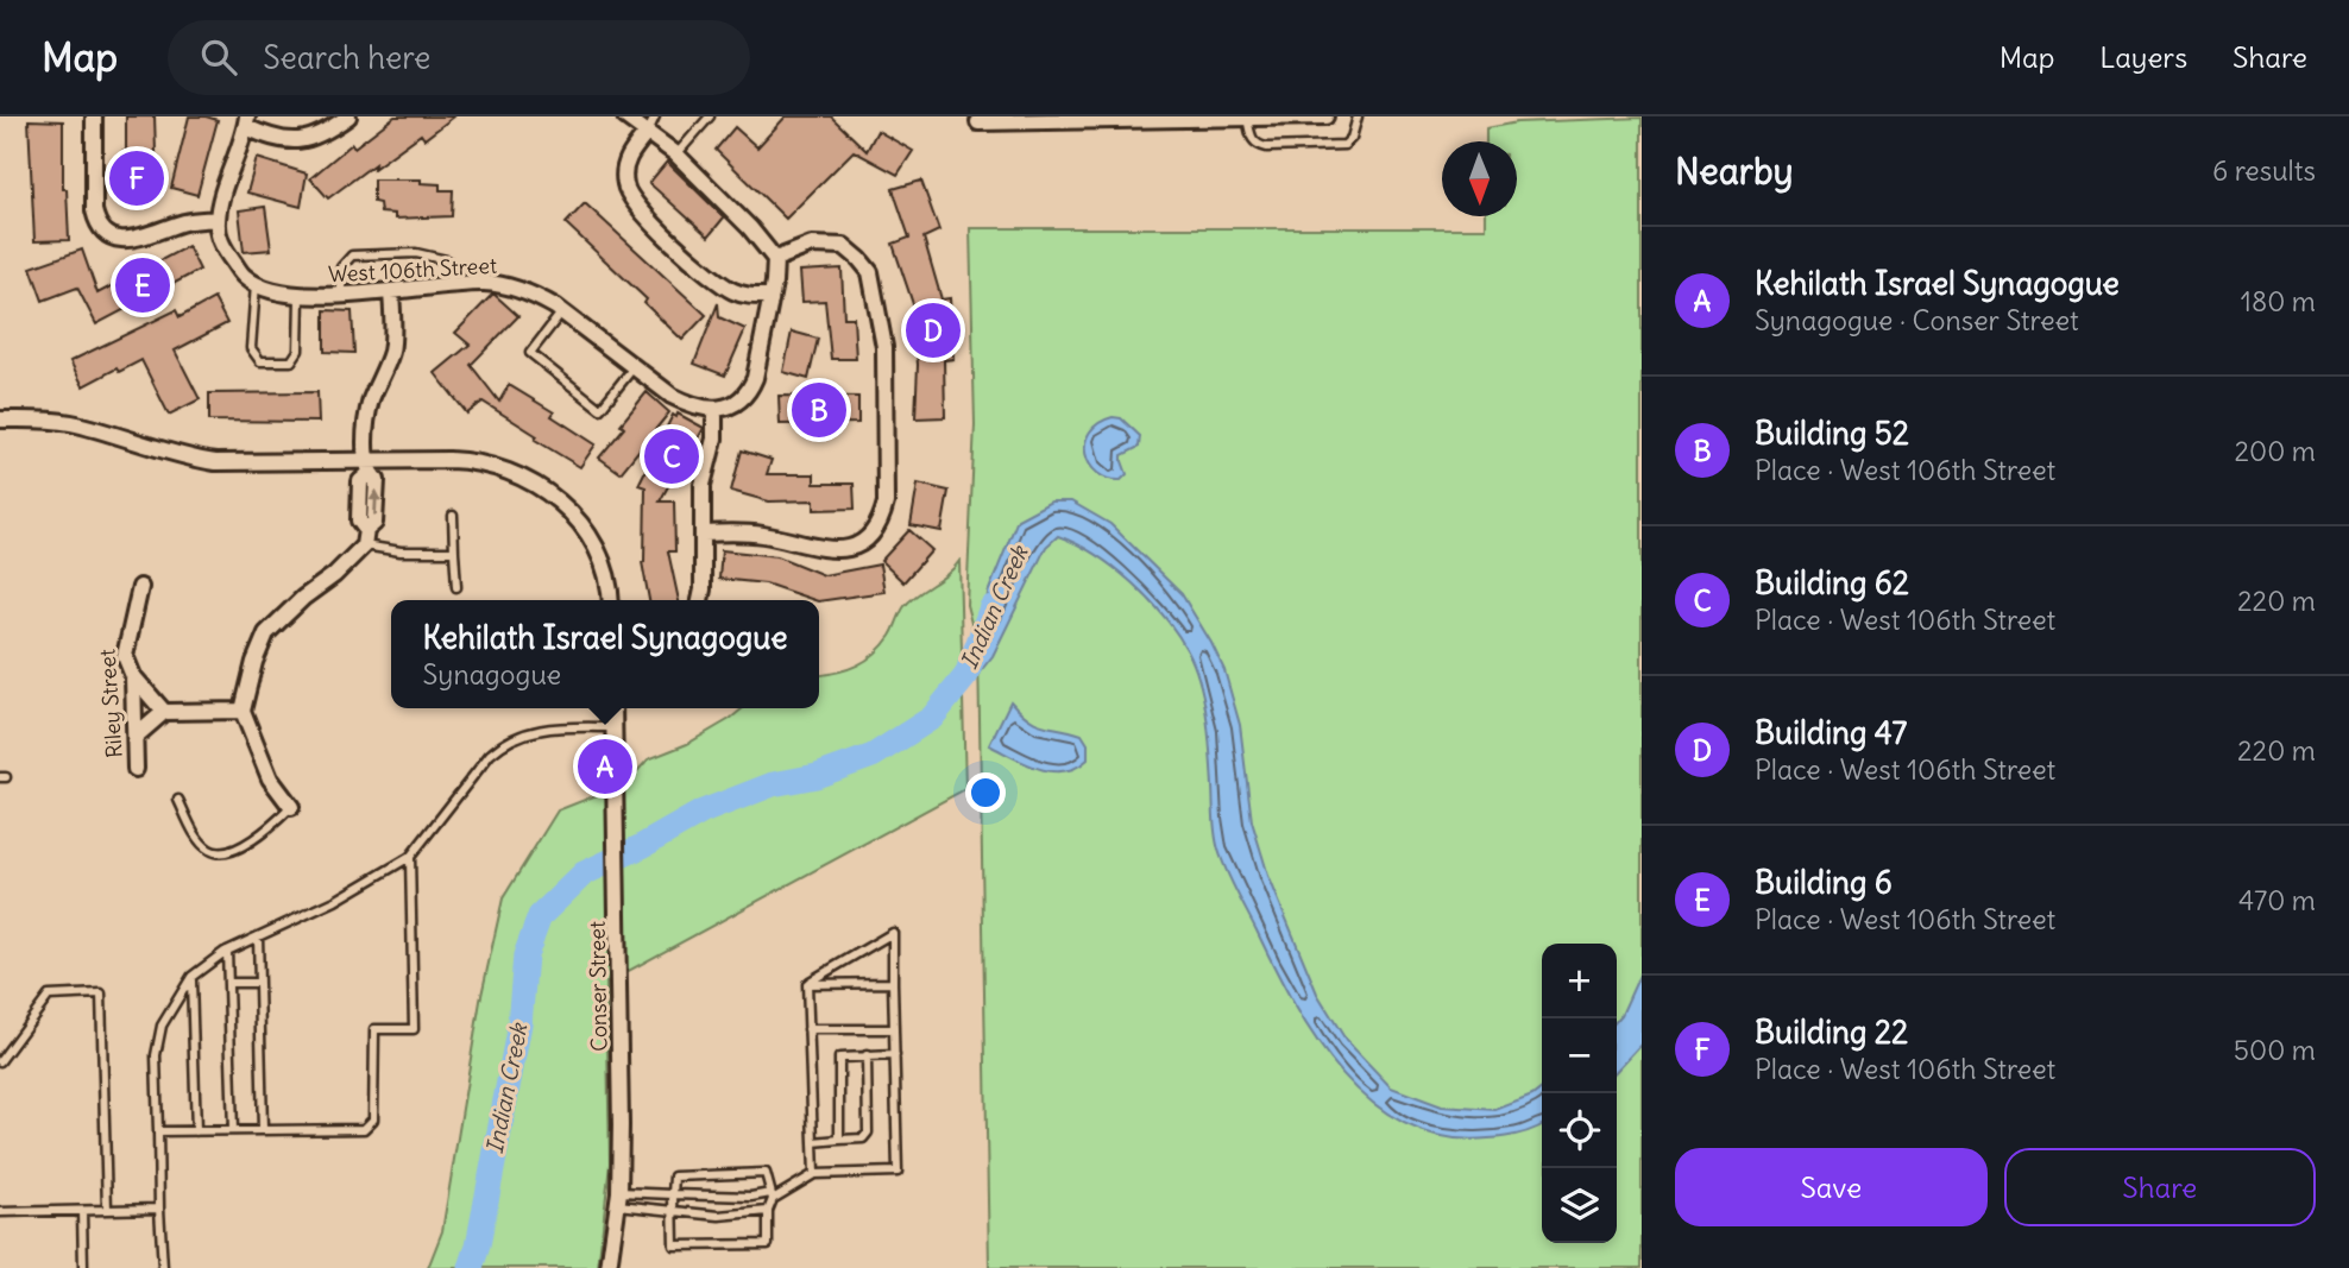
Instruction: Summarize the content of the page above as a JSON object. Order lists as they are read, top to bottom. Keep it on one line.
{"streets":{"street":["West 106th Street","Riley Street","Conser Street"]},"water":["Indian Creek"],"north":"bottom","page":{"header":"Map","search":"Search here","nav":["Map","Layers","Share"],"heading":["Nearby","6 results"],"pins":["F","E","D","B","C","A"],"list":[{"mark":"A","name":"Kehilath Israel Synagogue","note":"Synagogue · Conser Street","value":"180 m"},{"mark":"B","name":"Building 52","note":"Place · West 106th Street","value":"200 m"},{"mark":"C","name":"Building 62","note":"Place · West 106th Street","value":"220 m"},{"mark":"D","name":"Building 47","note":"Place · West 106th Street","value":"220 m"},{"mark":"E","name":"Building 6","note":"Place · West 106th Street","value":"470 m"},{"mark":"F","name":"Building 22","note":"Place · West 106th Street","value":"500 m"}],"popup":["Kehilath Israel Synagogue","Synagogue"],"map_buttons":["+","−"],"buttons":["Save","Share"]}}
